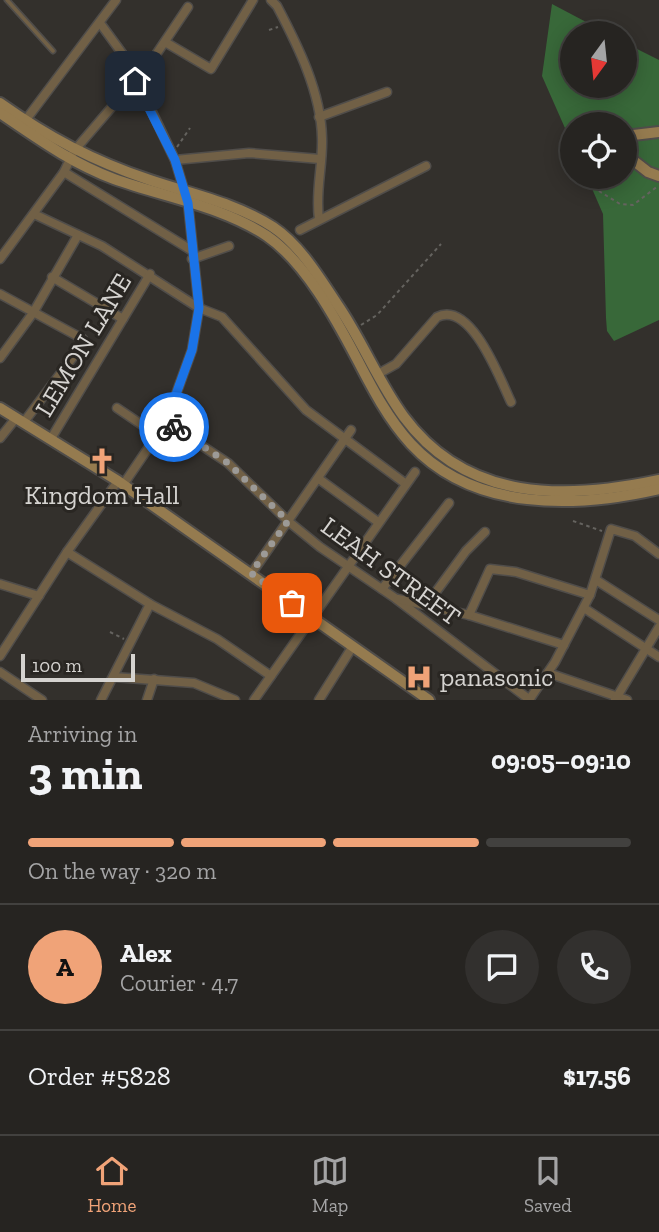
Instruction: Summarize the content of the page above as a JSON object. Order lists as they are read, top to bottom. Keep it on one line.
{"streets":{"street":["LEMON LANE","LEAH STREET"]},"places":{"church":["Kingdom Hall"],"hospital":["panasonic"]},"scale_bar":"100 m","north":"bottom","page":{"scale":"100 m","heading":["3 min","Arriving in","09:05–09:10"],"panel":["Alex","Courier · 4.7","Order #5828","$17.56"],"bar":"On the way · 320 m","round":"A","tabs":["Home","Map","Saved"]}}
